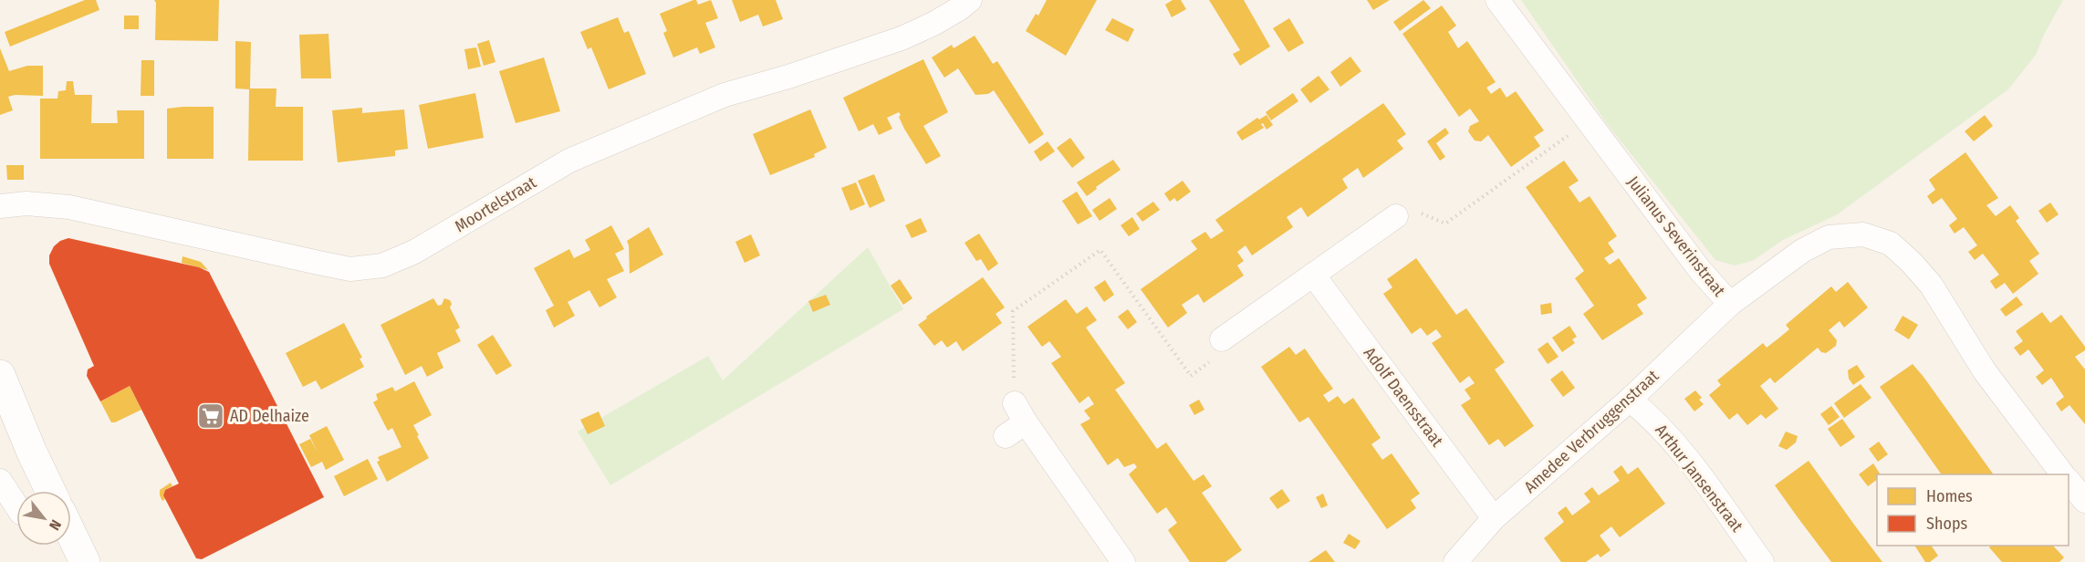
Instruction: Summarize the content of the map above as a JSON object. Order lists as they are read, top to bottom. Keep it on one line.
{"streets":{"street":["Moortelstraat","Julianus Severinstraat","Adolf Daensstraat","Amedee Verbruggenstraat","Arthur Jansenstraat"]},"crossings":[["Julianus Severinstraat","Amedee Verbruggenstraat"],["Adolf Daensstraat","Amedee Verbruggenstraat"],["Amedee Verbruggenstraat","Arthur Jansenstraat"]],"places":{"supermarket":["AD Delhaize"]},"legend":["Homes","Shops"],"north":"bottom right"}
